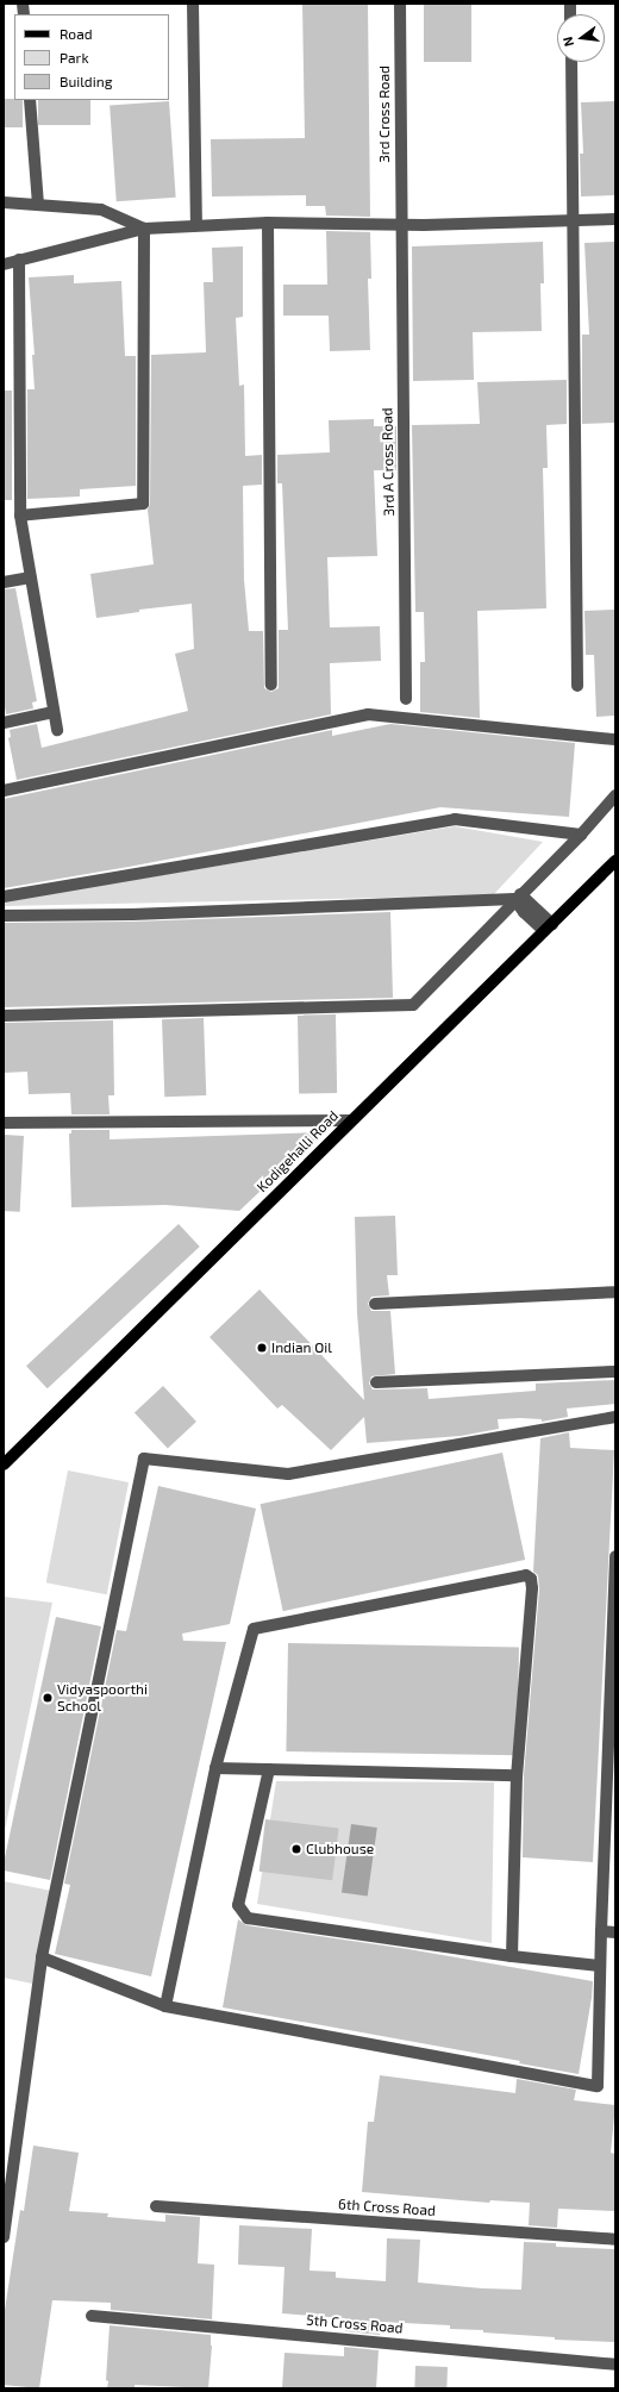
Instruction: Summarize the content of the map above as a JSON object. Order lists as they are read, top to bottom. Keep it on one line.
{"streets":{"main road":["Kodigehalli Road"],"street":["3rd Cross Road","3rd A Cross Road","6th Cross Road","5th Cross Road"]},"crossings":[["3rd Cross Road","3rd A Cross Road"]],"places":["Indian Oil","Vidyaspoorthi School","Clubhouse"],"legend":["Road","Park","Building"],"north":"left"}
